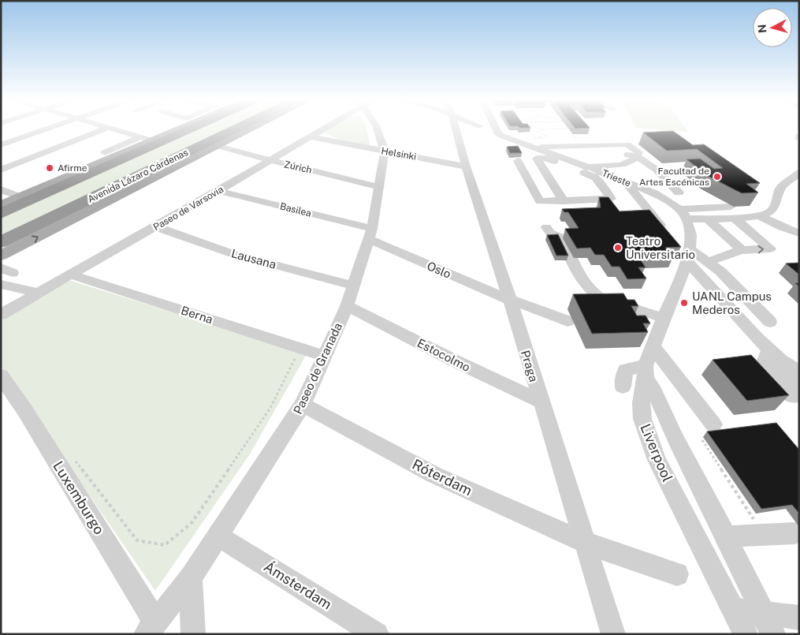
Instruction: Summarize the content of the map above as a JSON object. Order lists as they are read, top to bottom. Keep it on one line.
{"streets":{"highway":["Avenida Lázaro Cárdenas"],"street":["Helsinki","Zúrich","Trieste","Paseo de Varsovia","Basilea","Lausana","Oslo","Berna","Estocolmo","Praga","Paseo de Granada","Liverpool","Róterdam","Luxemburgo","Ámsterdam"]},"crossings":[["Helsinki","Paseo de Varsovia"],["Helsinki","Praga"],["Helsinki","Paseo de Granada"],["Zúrich","Paseo de Varsovia"],["Zúrich","Paseo de Granada"],["Trieste","Liverpool"],["Paseo de Varsovia","Basilea"],["Paseo de Varsovia","Lausana"],["Paseo de Varsovia","Berna"],["Basilea","Oslo"],["Basilea","Paseo de Granada"],["Lausana","Paseo de Granada"],["Oslo","Praga"],["Oslo","Paseo de Granada"],["Berna","Paseo de Granada"],["Estocolmo","Praga"],["Estocolmo","Paseo de Granada"],["Praga","Róterdam"],["Paseo de Granada","Róterdam"],["Paseo de Granada","Luxemburgo"],["Paseo de Granada","Ámsterdam"]],"places":["Afirme","Facultad de Artes Escénicas","Teatro Universitario","UANL Campus Mederos"],"north":"left"}
